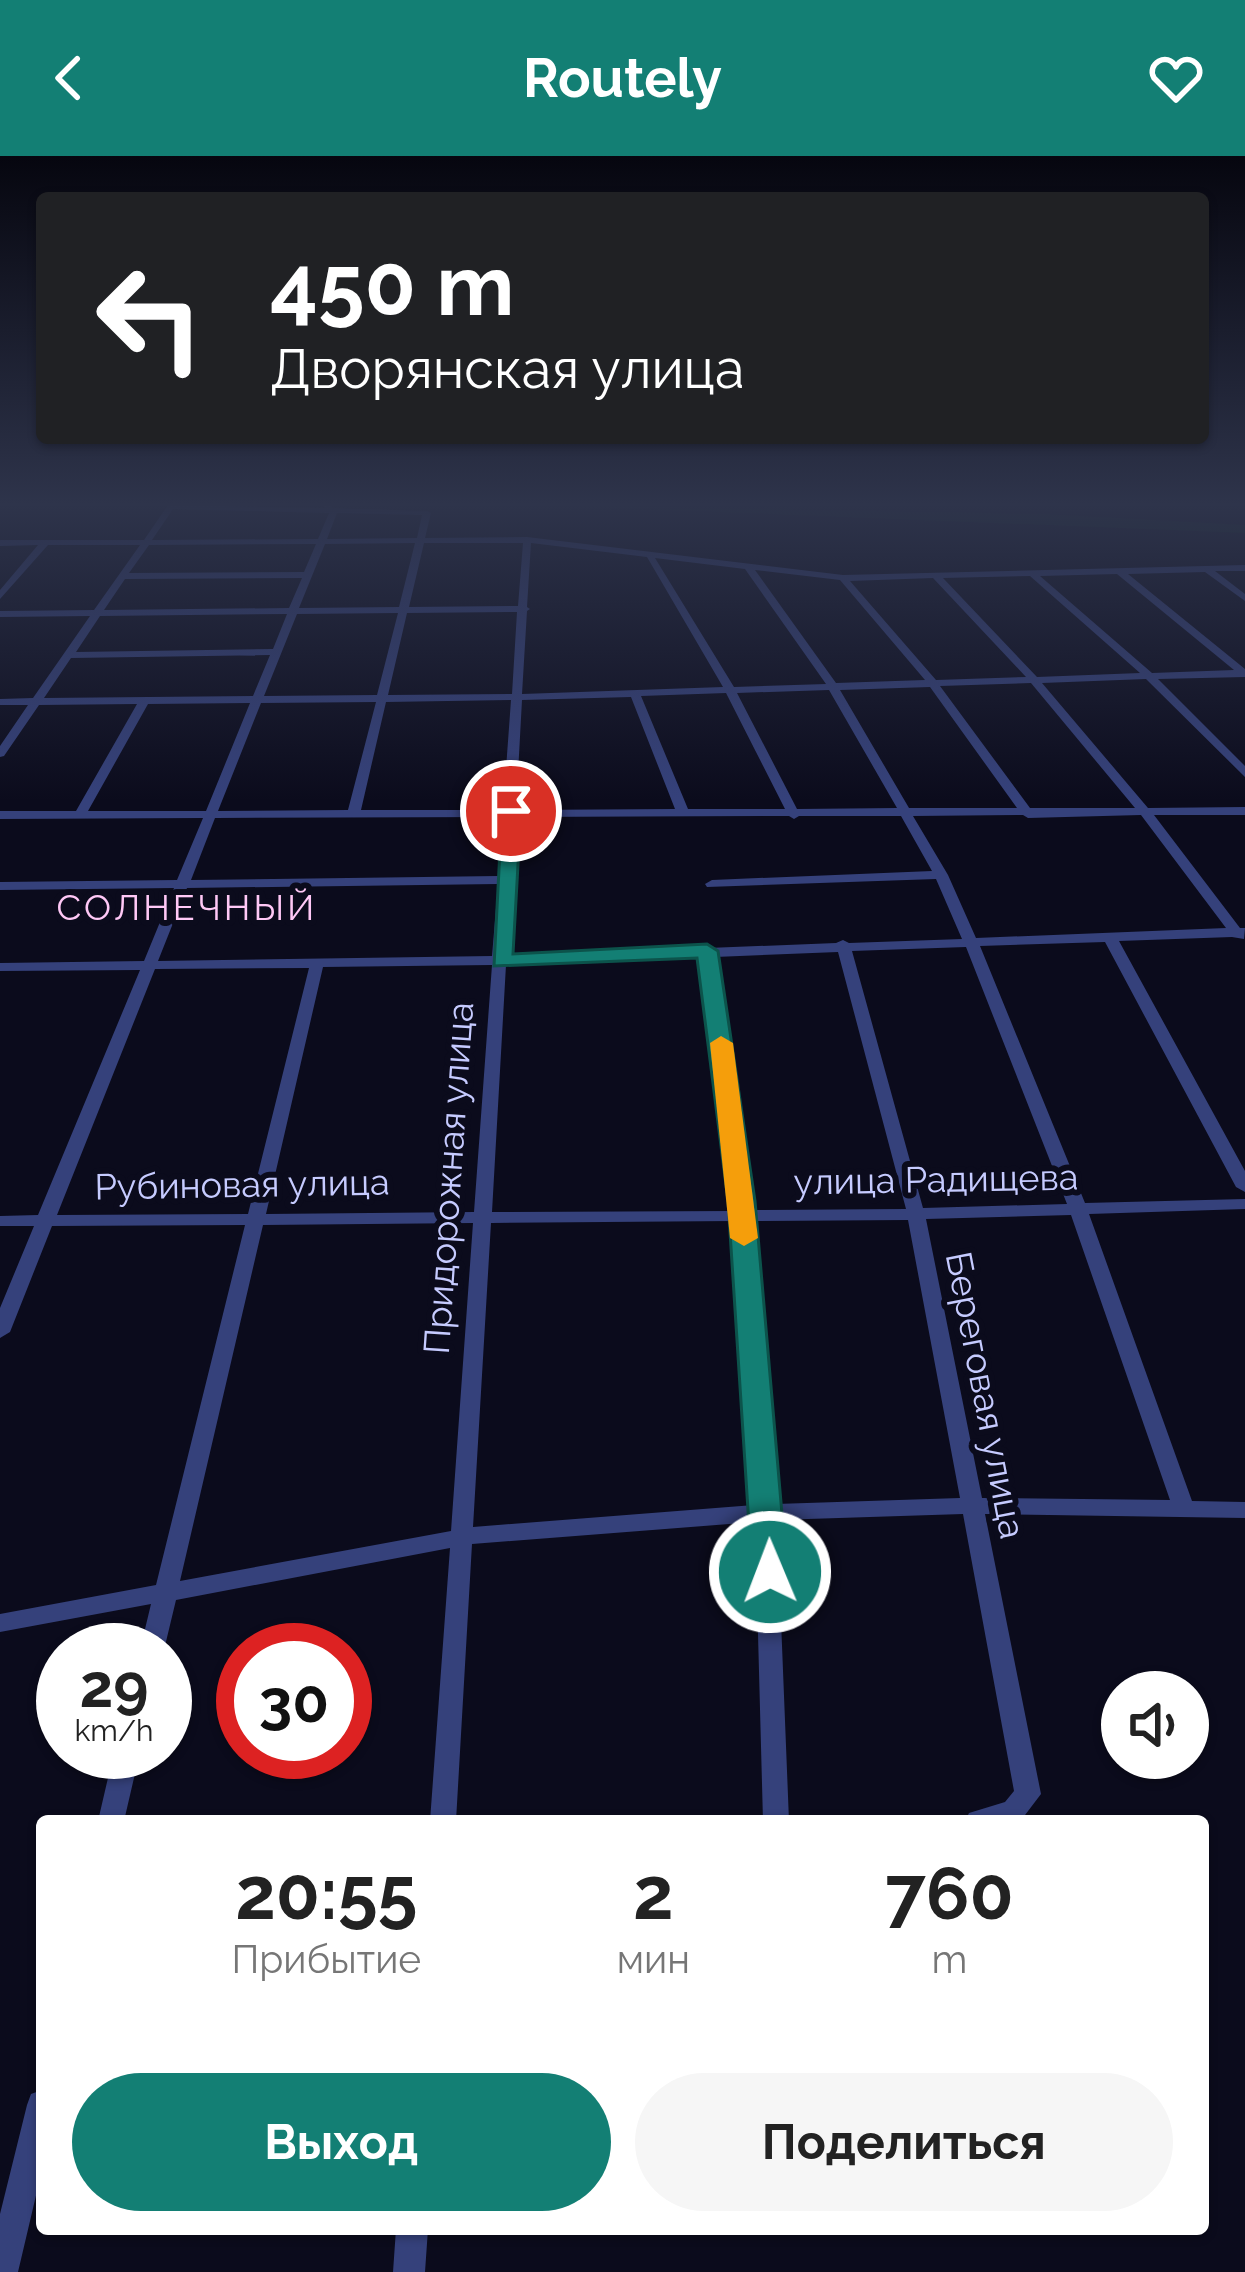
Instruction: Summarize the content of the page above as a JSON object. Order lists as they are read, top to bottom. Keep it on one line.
{"streets":{"street":["Придорожная улица","улица Радищева","Рубиновая улица","Береговая улица"]},"crossings":[["Придорожная улица","улица Радищева"],["Придорожная улица","Рубиновая улица"],["улица Радищева","Рубиновая улица"],["улица Радищева","Береговая улица"]],"districts":["СОЛНЕЧНЫЙ"],"page":{"header":"Routely","turn":["450 m","Дворянская улица"],"speed":"29 km/h","limit":"30","eta":["20:55","Прибытие","2","мин","760","m"],"buttons":["Выход","Поделиться"]}}
